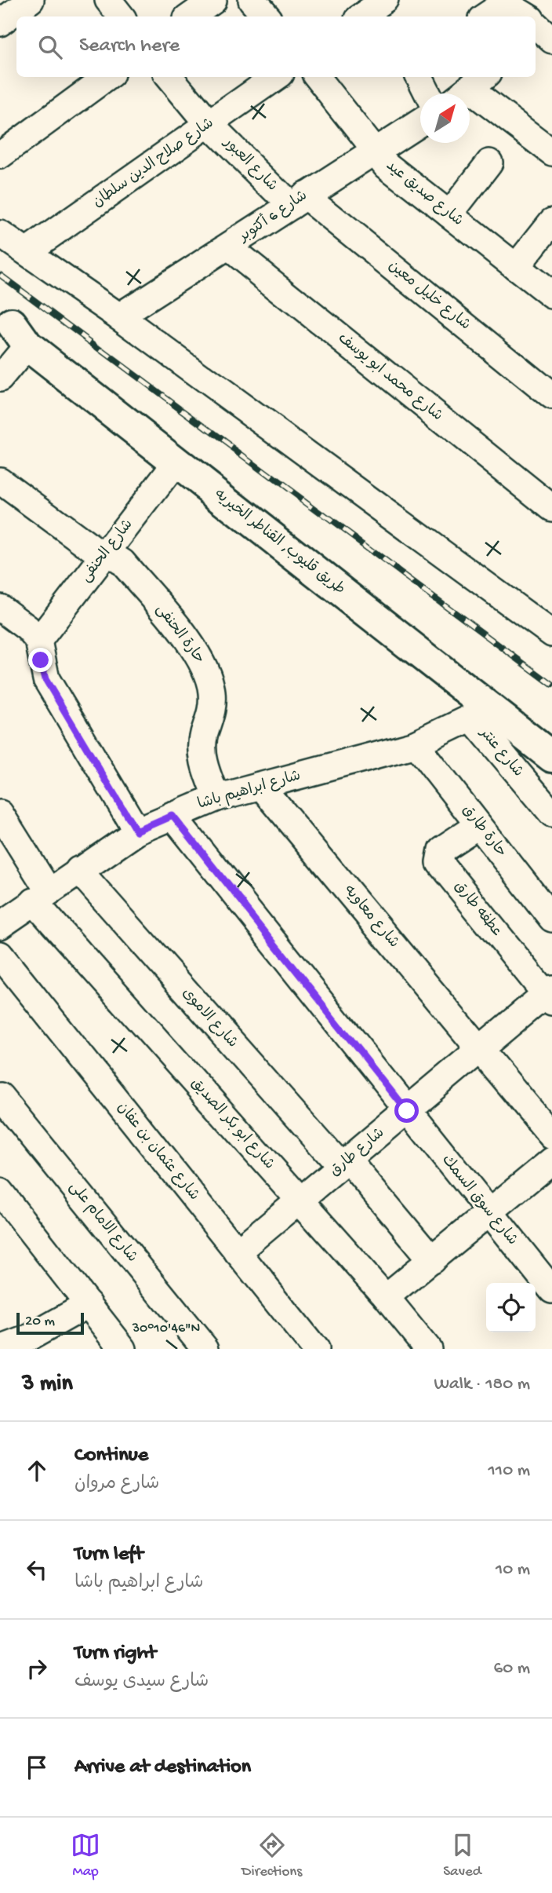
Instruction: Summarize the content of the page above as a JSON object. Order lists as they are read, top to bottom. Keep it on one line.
{"streets":{"main road":["طريق قليوب, القناطر الخيريه"],"street":["شارع صلاح الدين سلطان","شارع العبور","شارع صديق عيد","شارع 6 أكتوبر","شارع خليل معين","شارع محمد ابو يوسف","شارع الحنفى","حارة الحنفى","شارع عنتر","شارع ابراهيم باشا","حارة طارق","عطفه طارق","شارع معاويه","شارع الاموى","شارع ابو بكر الصديق","شارع عثمان بن عفان","شارع طارق","شارع سوق السمك","شارع الامام على"]},"crossings":[["شارع صلاح الدين سلطان","شارع العبور"],["شارع العبور","شارع 6 أكتوبر"],["شارع العبور","شارع خليل معين"],["شارع صديق عيد","شارع 6 أكتوبر"],["شارع 6 أكتوبر","شارع خليل معين"],["شارع 6 أكتوبر","شارع محمد ابو يوسف"],["طريق قليوب, القناطر الخيريه","شارع الحنفى"],["طريق قليوب, القناطر الخيريه","شارع عنتر"],["طريق قليوب, القناطر الخيريه","شارع ابراهيم باشا"],["شارع الحنفى","حارة الحنفى"],["حارة الحنفى","شارع ابراهيم باشا"],["شارع عنتر","شارع ابراهيم باشا"],["شارع ابراهيم باشا","حارة طارق"],["شارع ابراهيم باشا","شارع معاويه"],["شارع ابراهيم باشا","شارع الاموى"],["شارع ابراهيم باشا","شارع ابو بكر الصديق"],["شارع ابراهيم باشا","شارع سوق السمك"],["حارة طارق","عطفه طارق"],["عطفه طارق","شارع طارق"],["شارع معاويه","شارع طارق"],["شارع الاموى","شارع طارق"],["شارع ابو بكر الصديق","شارع طارق"],["شارع عثمان بن عفان","شارع طارق"],["شارع طارق","شارع سوق السمك"]],"scale_bar":"20 m","north":"top right","page":{"search":"Search here","scale":"20 m","heading":["3 min","Walk · 180 m"],"list":[["Continue","شارع مروان","110 m"],["Turn left","شارع ابراهيم باشا","10 m"],["Turn right","شارع سيدى يوسف","60 m"],"Arrive at destination"],"nav":["Map","Directions","Saved"]},"coordinates":["30°10'46\"N"]}
